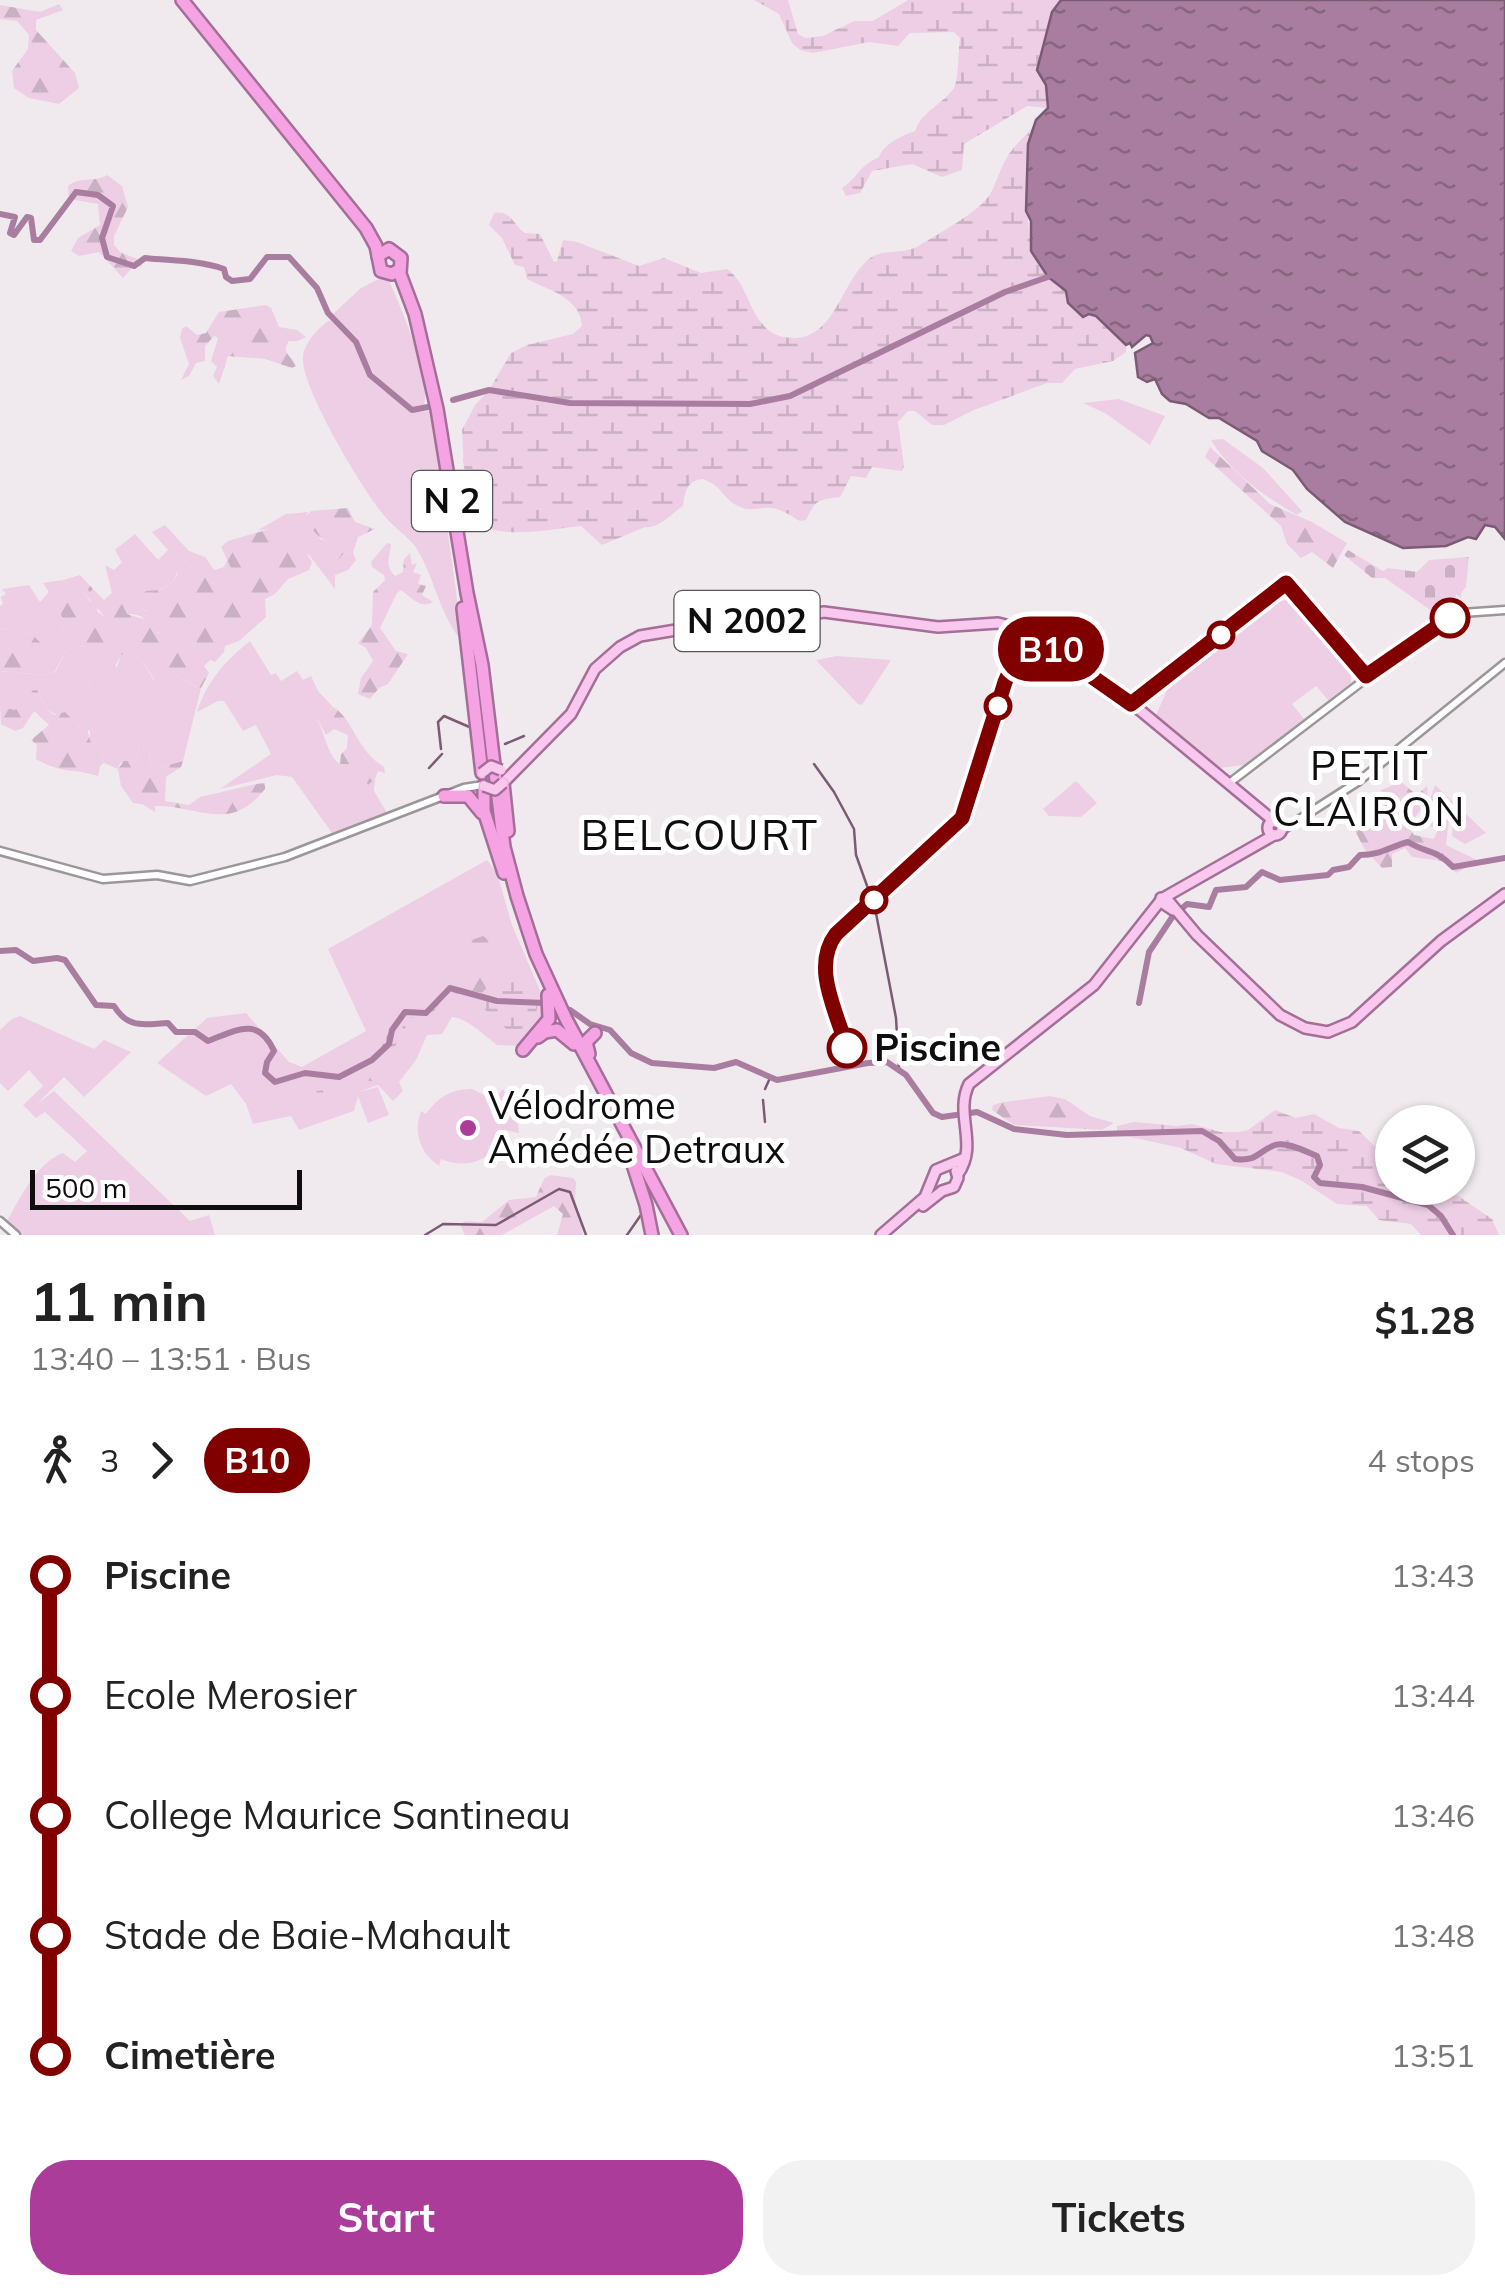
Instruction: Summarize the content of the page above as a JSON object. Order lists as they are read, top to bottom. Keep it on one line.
{"streets":{"highway":["N 2"],"main road":["N 2002"]},"districts":["PETIT CLAIRON","BELCOURT"],"places":["Piscine","Vélodrome Amédée Detraux"],"lines":["bus line B10"],"scale_bar":"500 m","page":{"on_map":"B10","scale":"500 m","heading":["11 min","13:40 – 13:51 · Bus","$1.28"],"legs":["3","B10","4 stops"],"list":[{"name":"Piscine","value":"13:43"},{"name":"Ecole Merosier","value":"13:44"},{"name":"College Maurice Santineau","value":"13:46"},{"name":"Stade de Baie-Mahault","value":"13:48"},{"name":"Cimetière","value":"13:51"}],"buttons":["Start","Tickets"]}}
